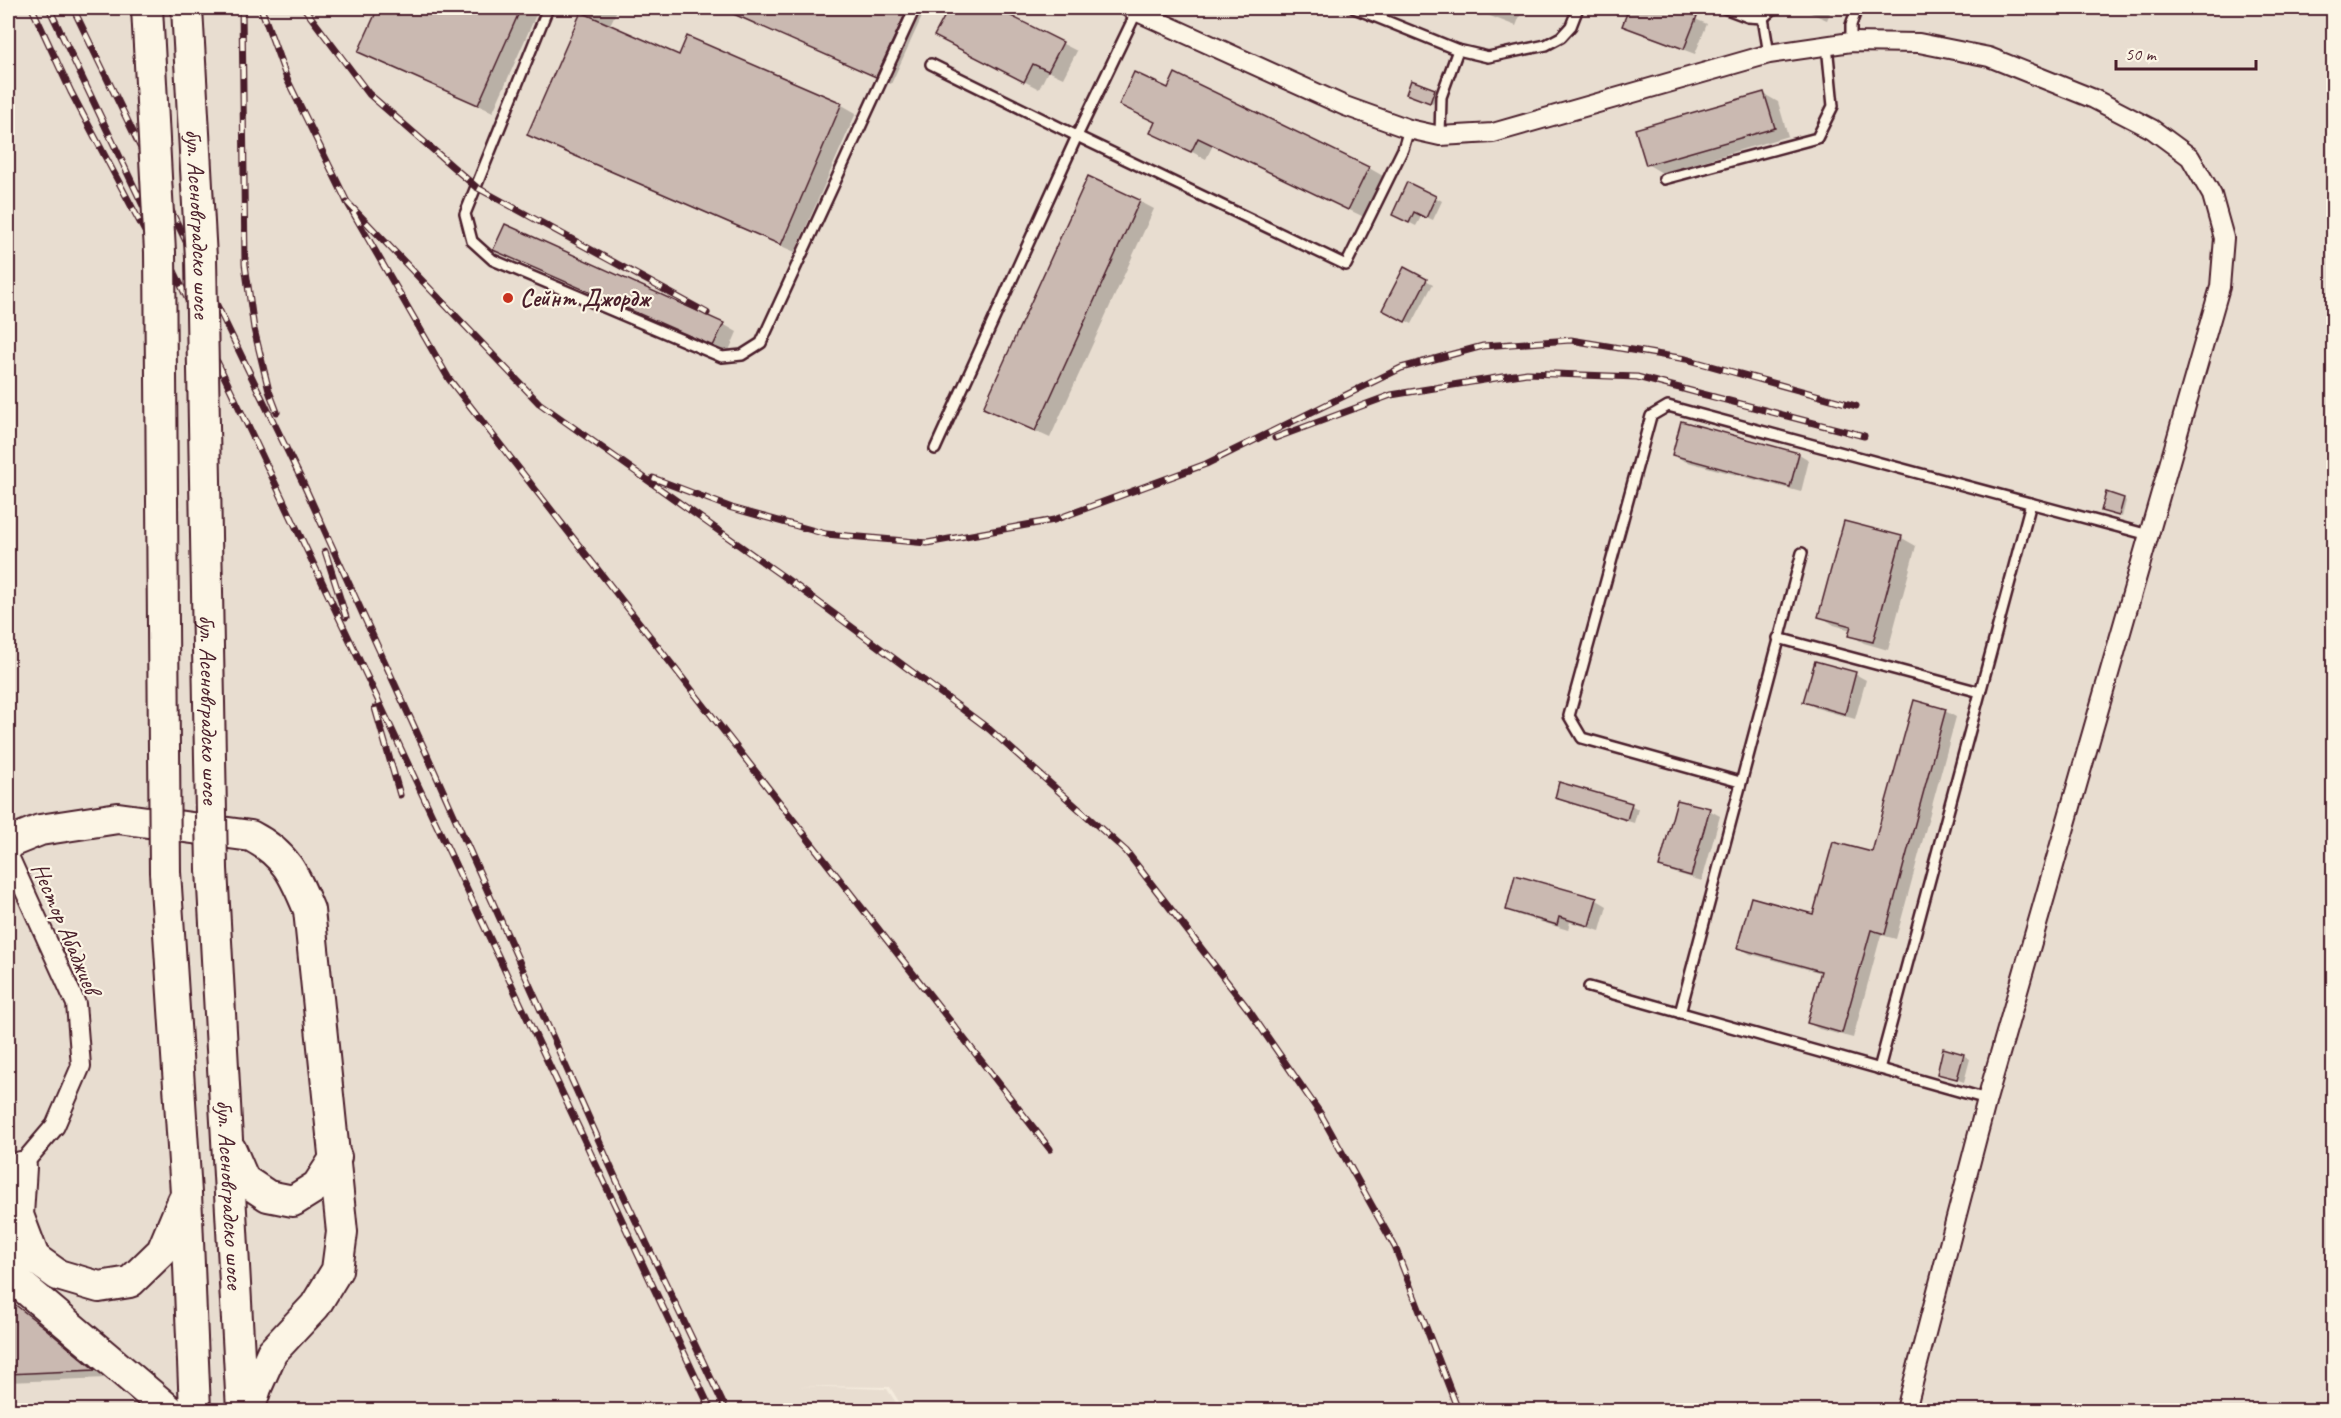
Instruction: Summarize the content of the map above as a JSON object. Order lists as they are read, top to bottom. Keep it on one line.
{"streets":{"main road":["бул. Асеновградско шосе"],"street":["Нестор Абаджиев"]},"places":["Сейнт Джордж"],"scale_bar":"50 m"}
